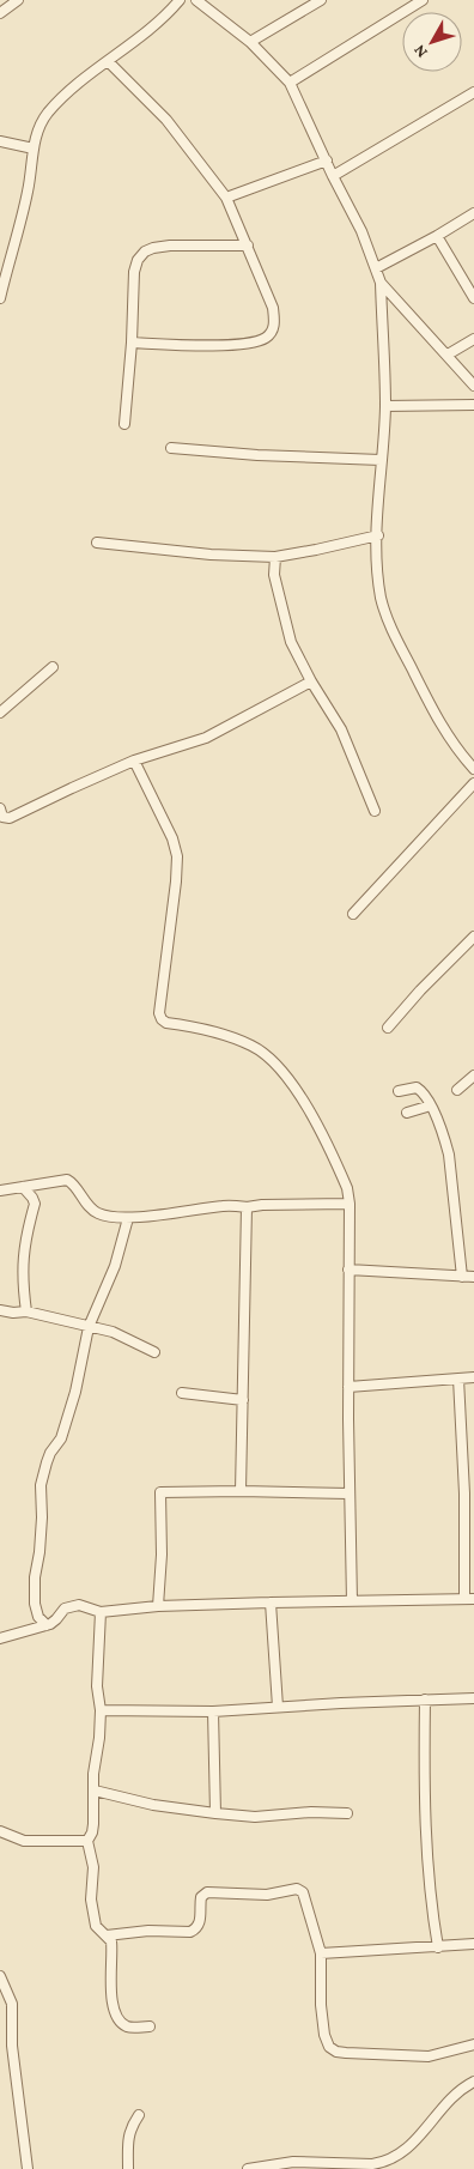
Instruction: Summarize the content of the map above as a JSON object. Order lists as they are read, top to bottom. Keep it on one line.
{"north":"bottom left"}
